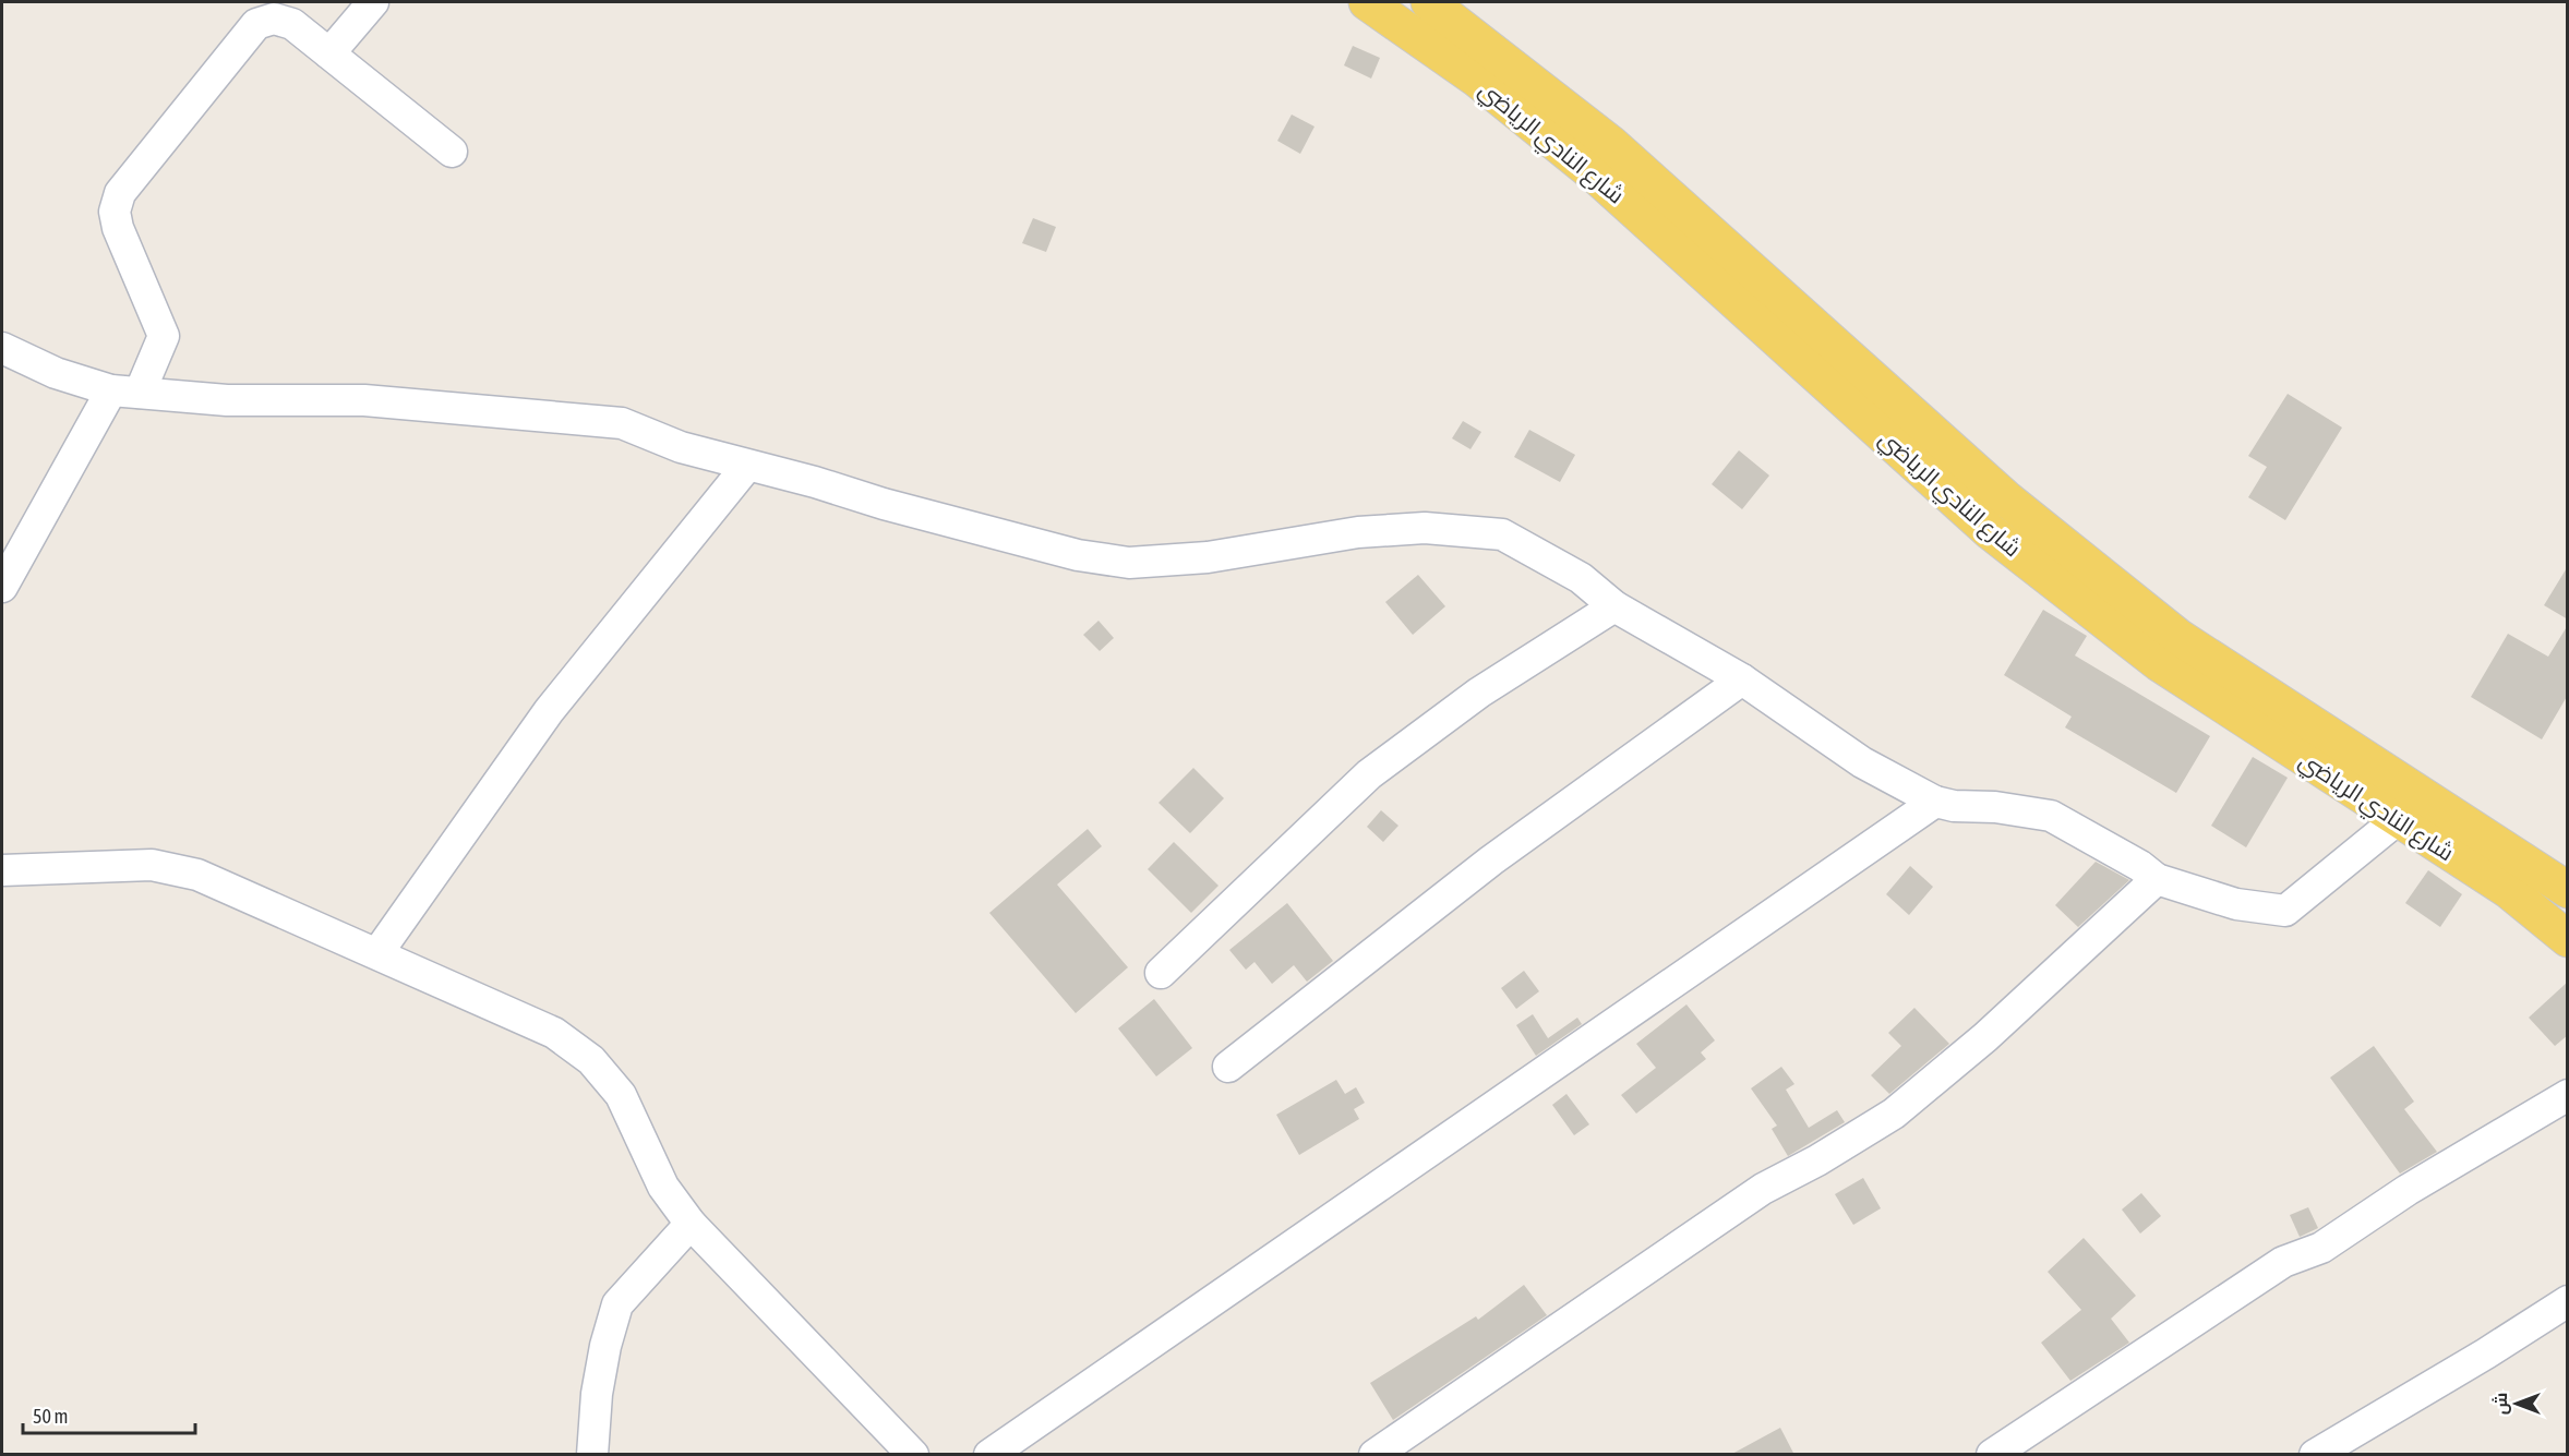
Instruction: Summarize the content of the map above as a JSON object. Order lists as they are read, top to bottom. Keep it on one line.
{"streets":{"main road":["شارع النادي الرياضي"]},"scale_bar":"50 m","north":"left"}
